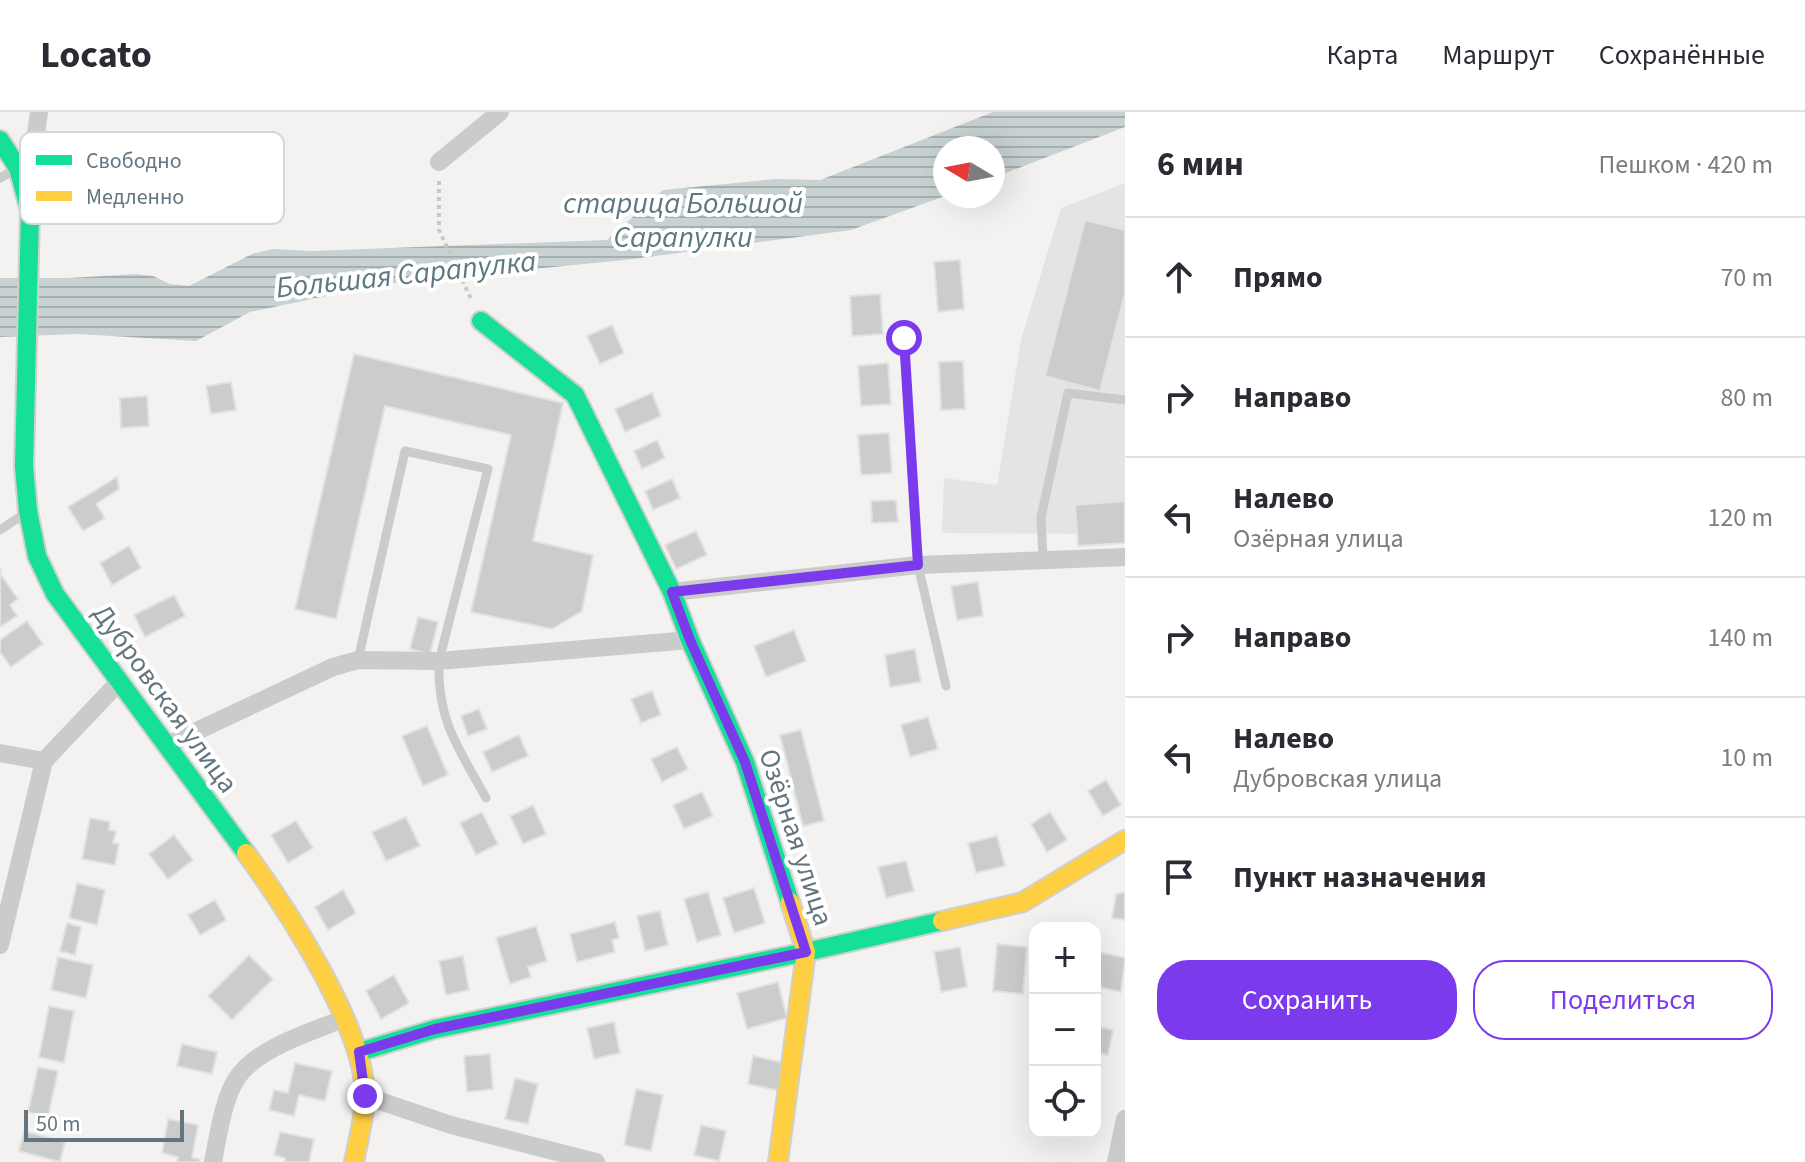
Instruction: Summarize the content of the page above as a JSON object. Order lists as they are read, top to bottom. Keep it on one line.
{"streets":{"street":["Дубровская улица","Озёрная улица"]},"water":["старица Большой Сарапулки","Большая Сарапулка"],"legend":["Свободно","Медленно"],"scale_bar":"50 m","north":"left","page":{"header":"Locato","nav":["Карта","Маршрут","Сохранённые"],"heading":["6 мин","Пешком · 420 m"],"list":[["Прямо","70 m"],["Направо","80 m"],["Налево","Озёрная улица","120 m"],["Направо","140 m"],["Налево","Дубровская улица","10 m"],"Пункт назначения"],"map_buttons":["+","−"],"buttons":["Сохранить","Поделиться"],"scale":"50 m"}}
